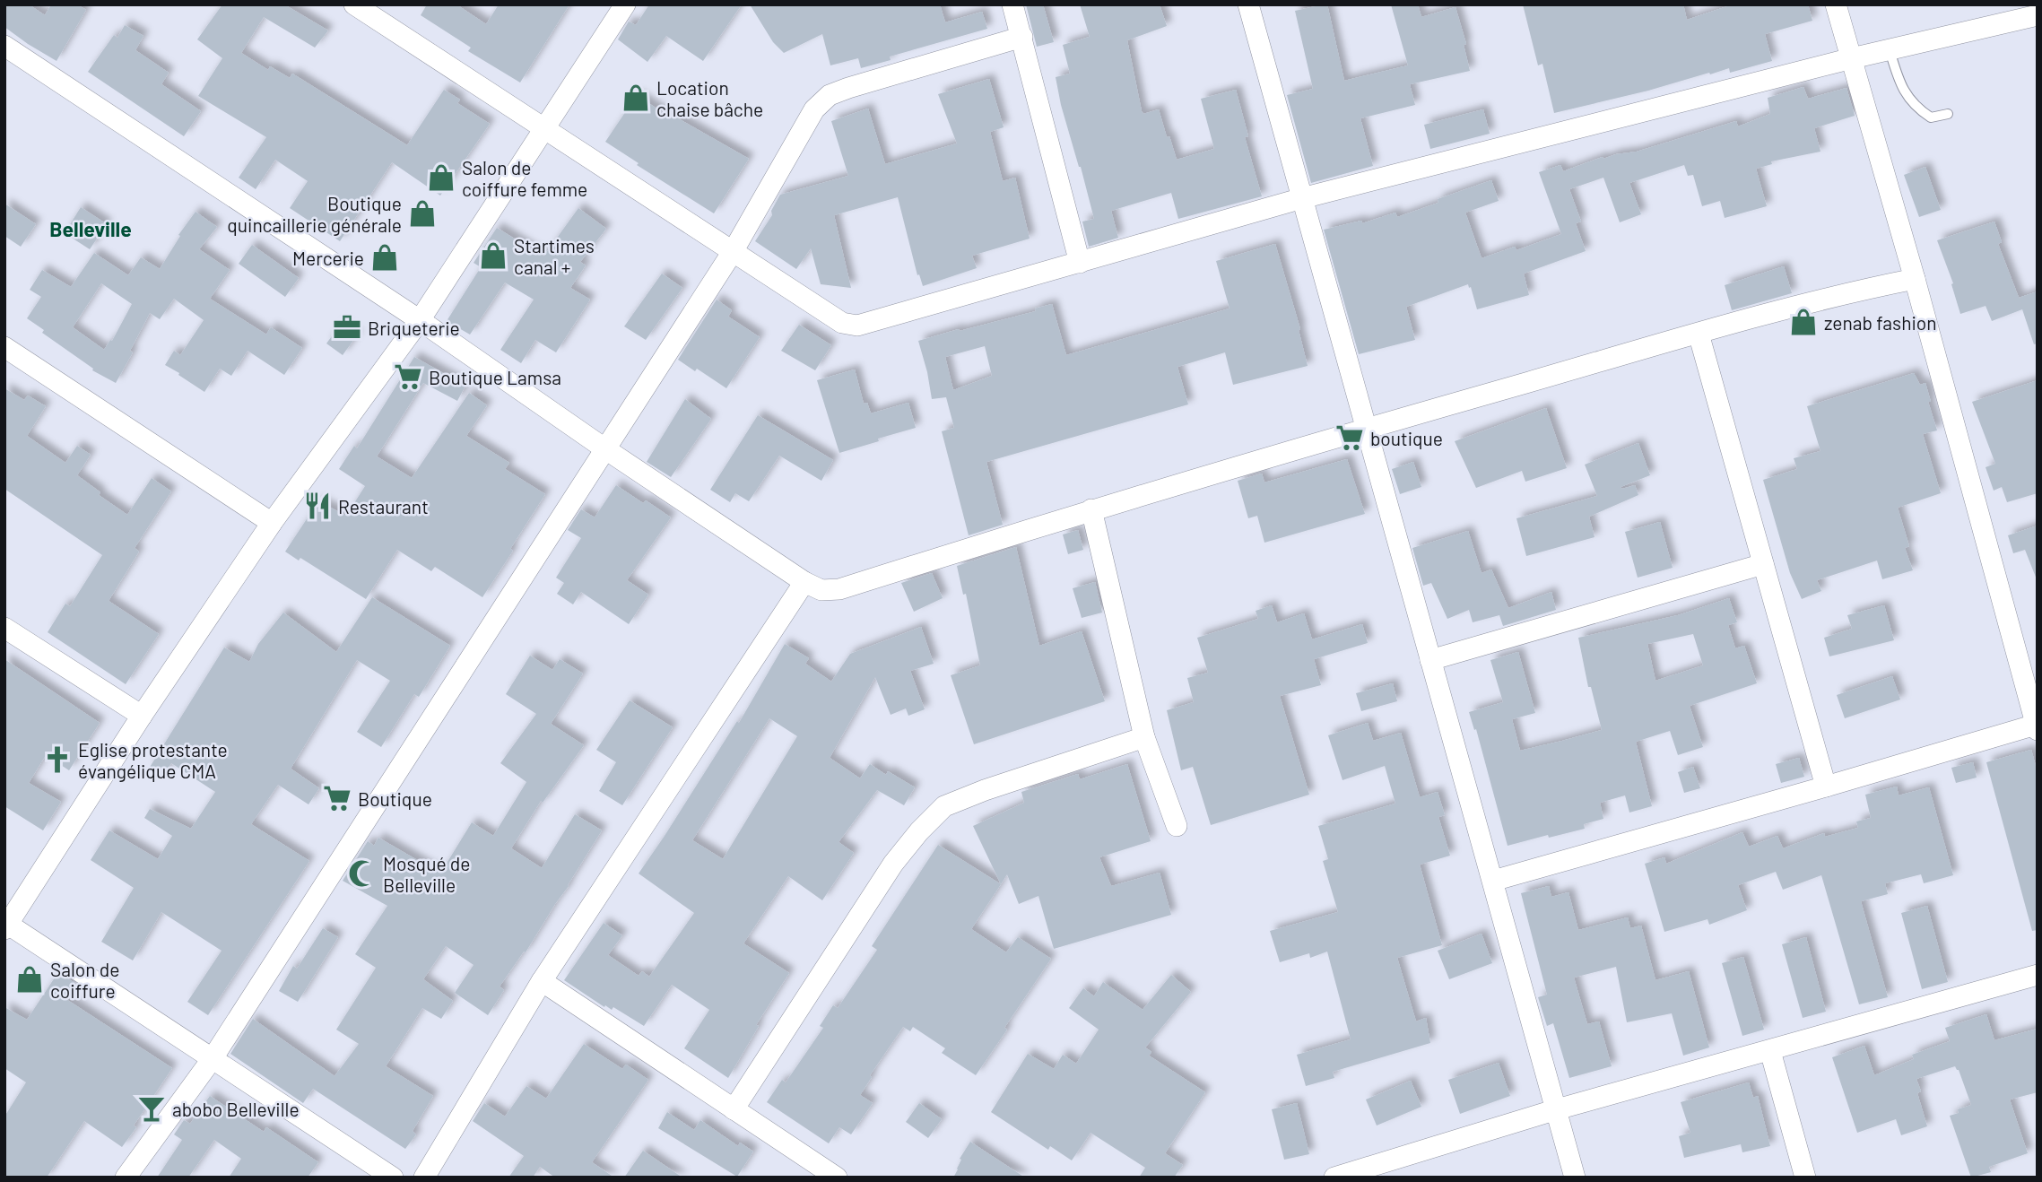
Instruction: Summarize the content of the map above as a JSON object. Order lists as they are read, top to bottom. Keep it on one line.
{"districts":["Belleville"],"places":{"shop":["Location chaise bâche","Salon de coiffure femme","Boutique quincaillerie générale","Startimes canal +","Mercerie","zenab fashion","Salon de coiffure"],"office":["Briqueterie"],"supermarket":["Boutique Lamsa","boutique","Boutique"],"restaurant":["Restaurant"],"church":["Eglise protestante évangélique CMA"],"mosque":["Mosqué de Belleville"],"bar":["abobo Belleville"]}}
